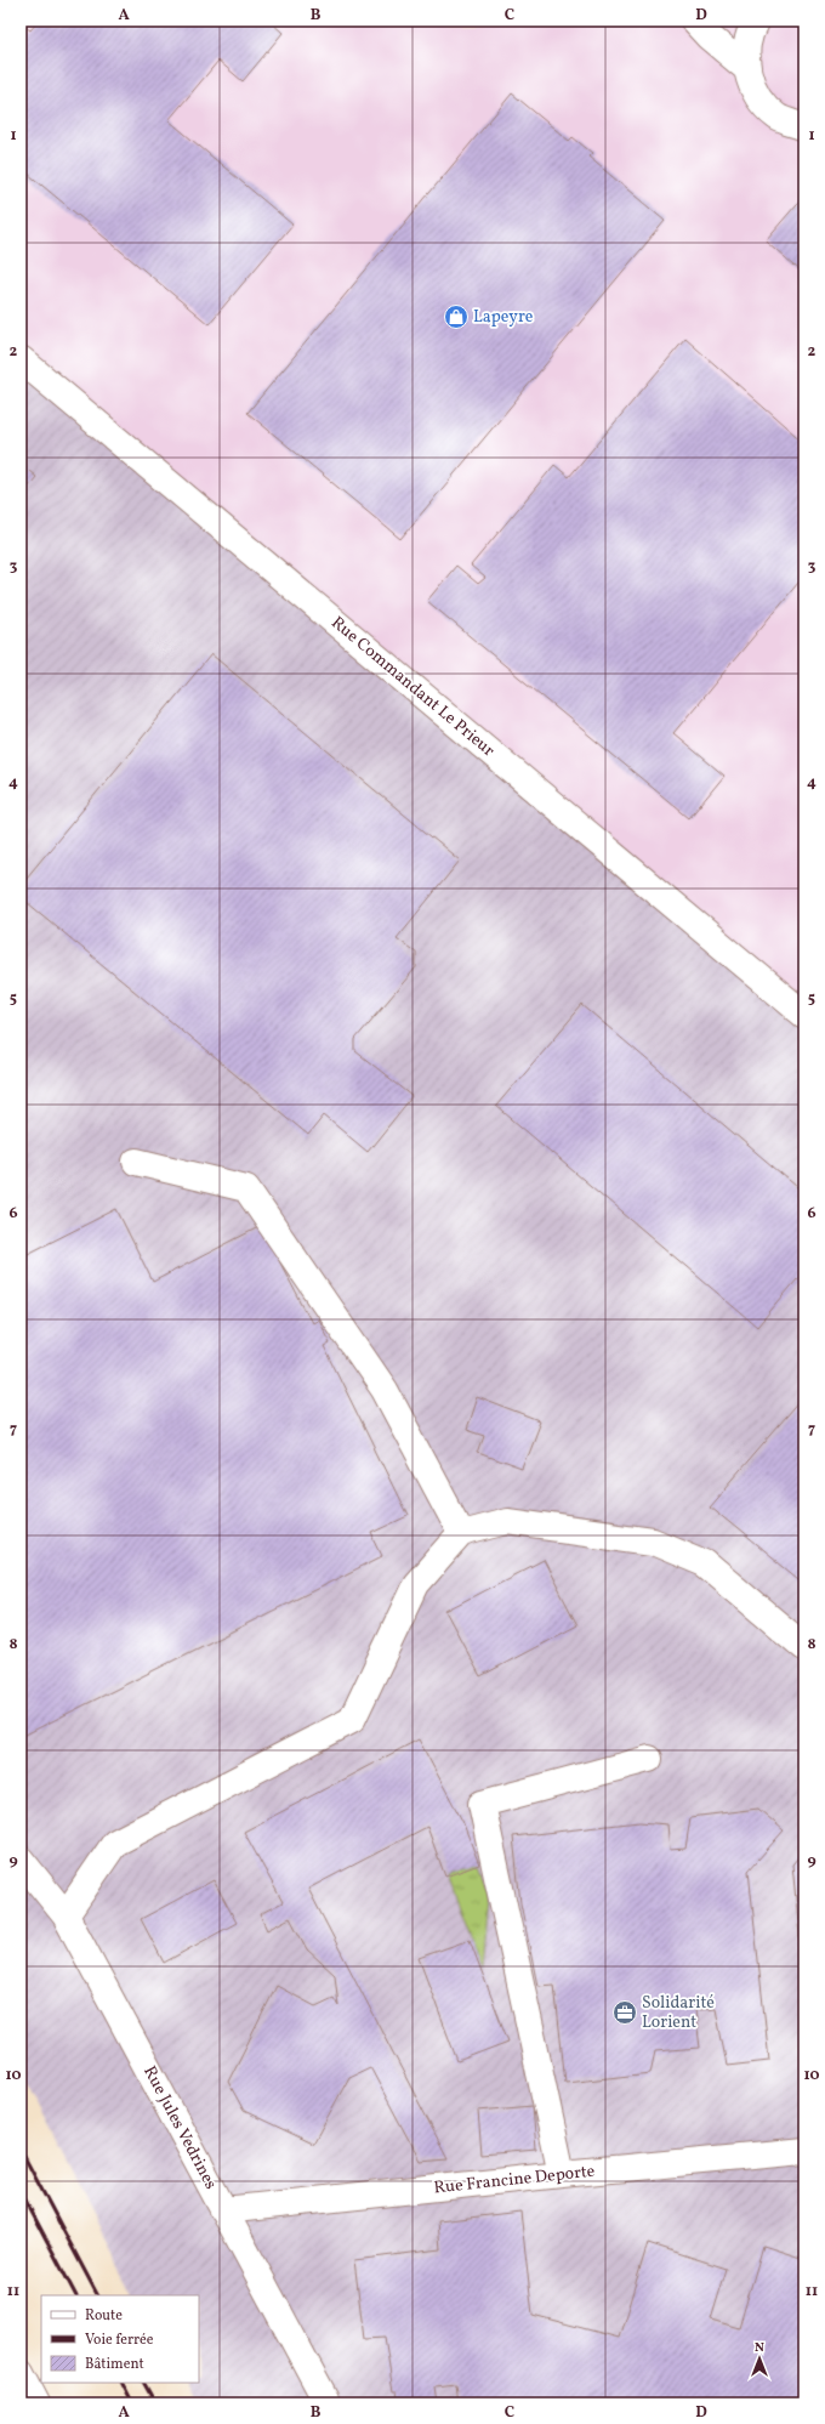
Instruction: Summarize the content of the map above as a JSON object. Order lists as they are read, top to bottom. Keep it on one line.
{"streets":{"street":["Rue Commandant Le Prieur","Rue Jules Vedrines","Rue Francine Deporte"]},"crossings":[["Rue Jules Vedrines","Rue Francine Deporte"]],"places":{"shop":["Lapeyre"],"office":["Solidarité Lorient"]},"legend":["Route","Voie ferrée","Bâtiment"],"north":"top","grid":{"columns":["A","B","C","D"],"rows":["1","2","3","4","5","6","7","8","9","10","11"]}}
